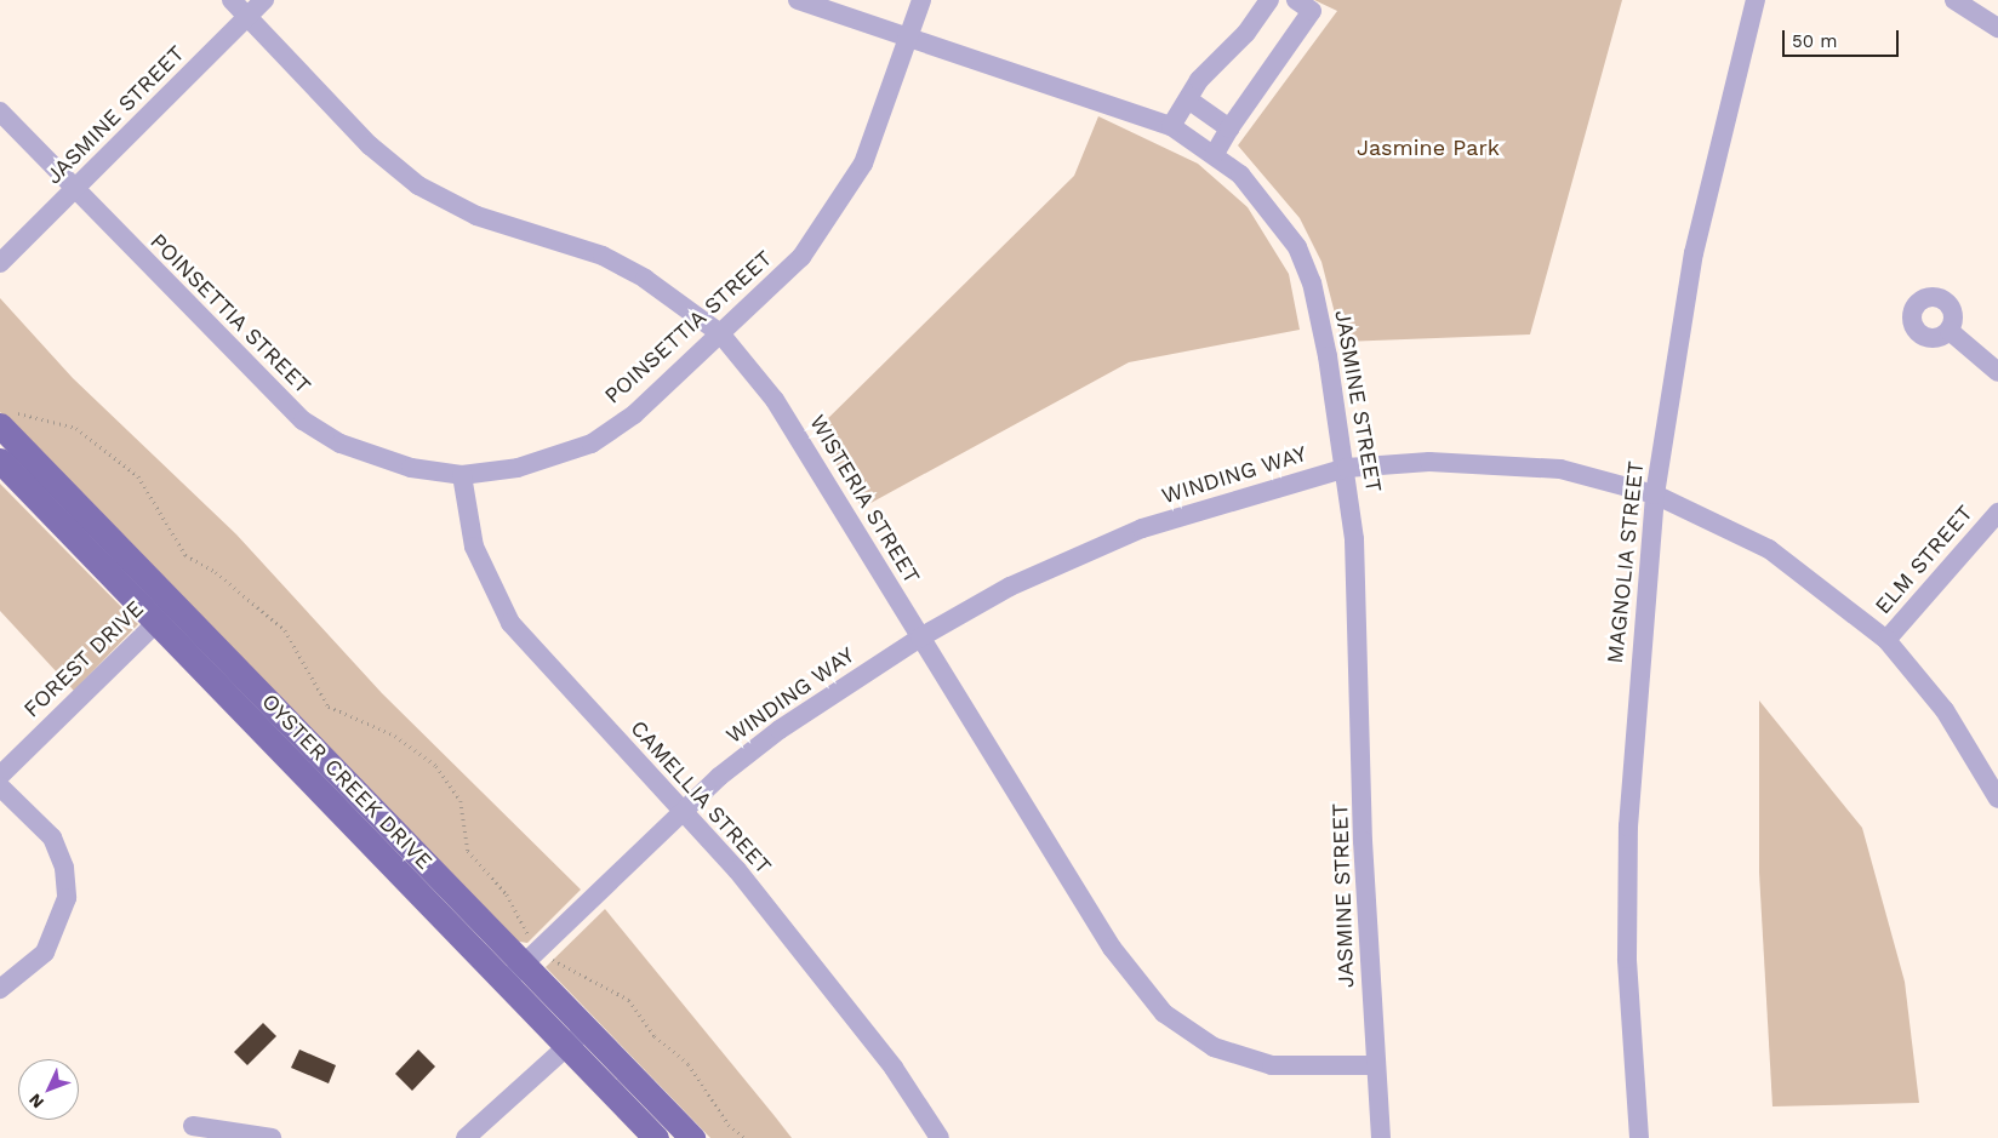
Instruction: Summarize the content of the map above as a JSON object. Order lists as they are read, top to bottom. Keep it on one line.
{"streets":{"main road":["OYSTER CREEK DRIVE"],"street":["JASMINE STREET","POINSETTIA STREET","WINDING WAY","WISTERIA STREET","ELM STREET","MAGNOLIA STREET","FOREST DRIVE","CAMELLIA STREET"]},"crossings":[["JASMINE STREET","POINSETTIA STREET"],["JASMINE STREET","WINDING WAY"],["JASMINE STREET","WISTERIA STREET"],["POINSETTIA STREET","WISTERIA STREET"],["POINSETTIA STREET","CAMELLIA STREET"],["WINDING WAY","WISTERIA STREET"],["WINDING WAY","ELM STREET"],["WINDING WAY","MAGNOLIA STREET"],["WINDING WAY","OYSTER CREEK DRIVE"],["WINDING WAY","CAMELLIA STREET"],["FOREST DRIVE","OYSTER CREEK DRIVE"]],"parks":["Jasmine Park"],"scale_bar":"50 m","north":"bottom left"}
